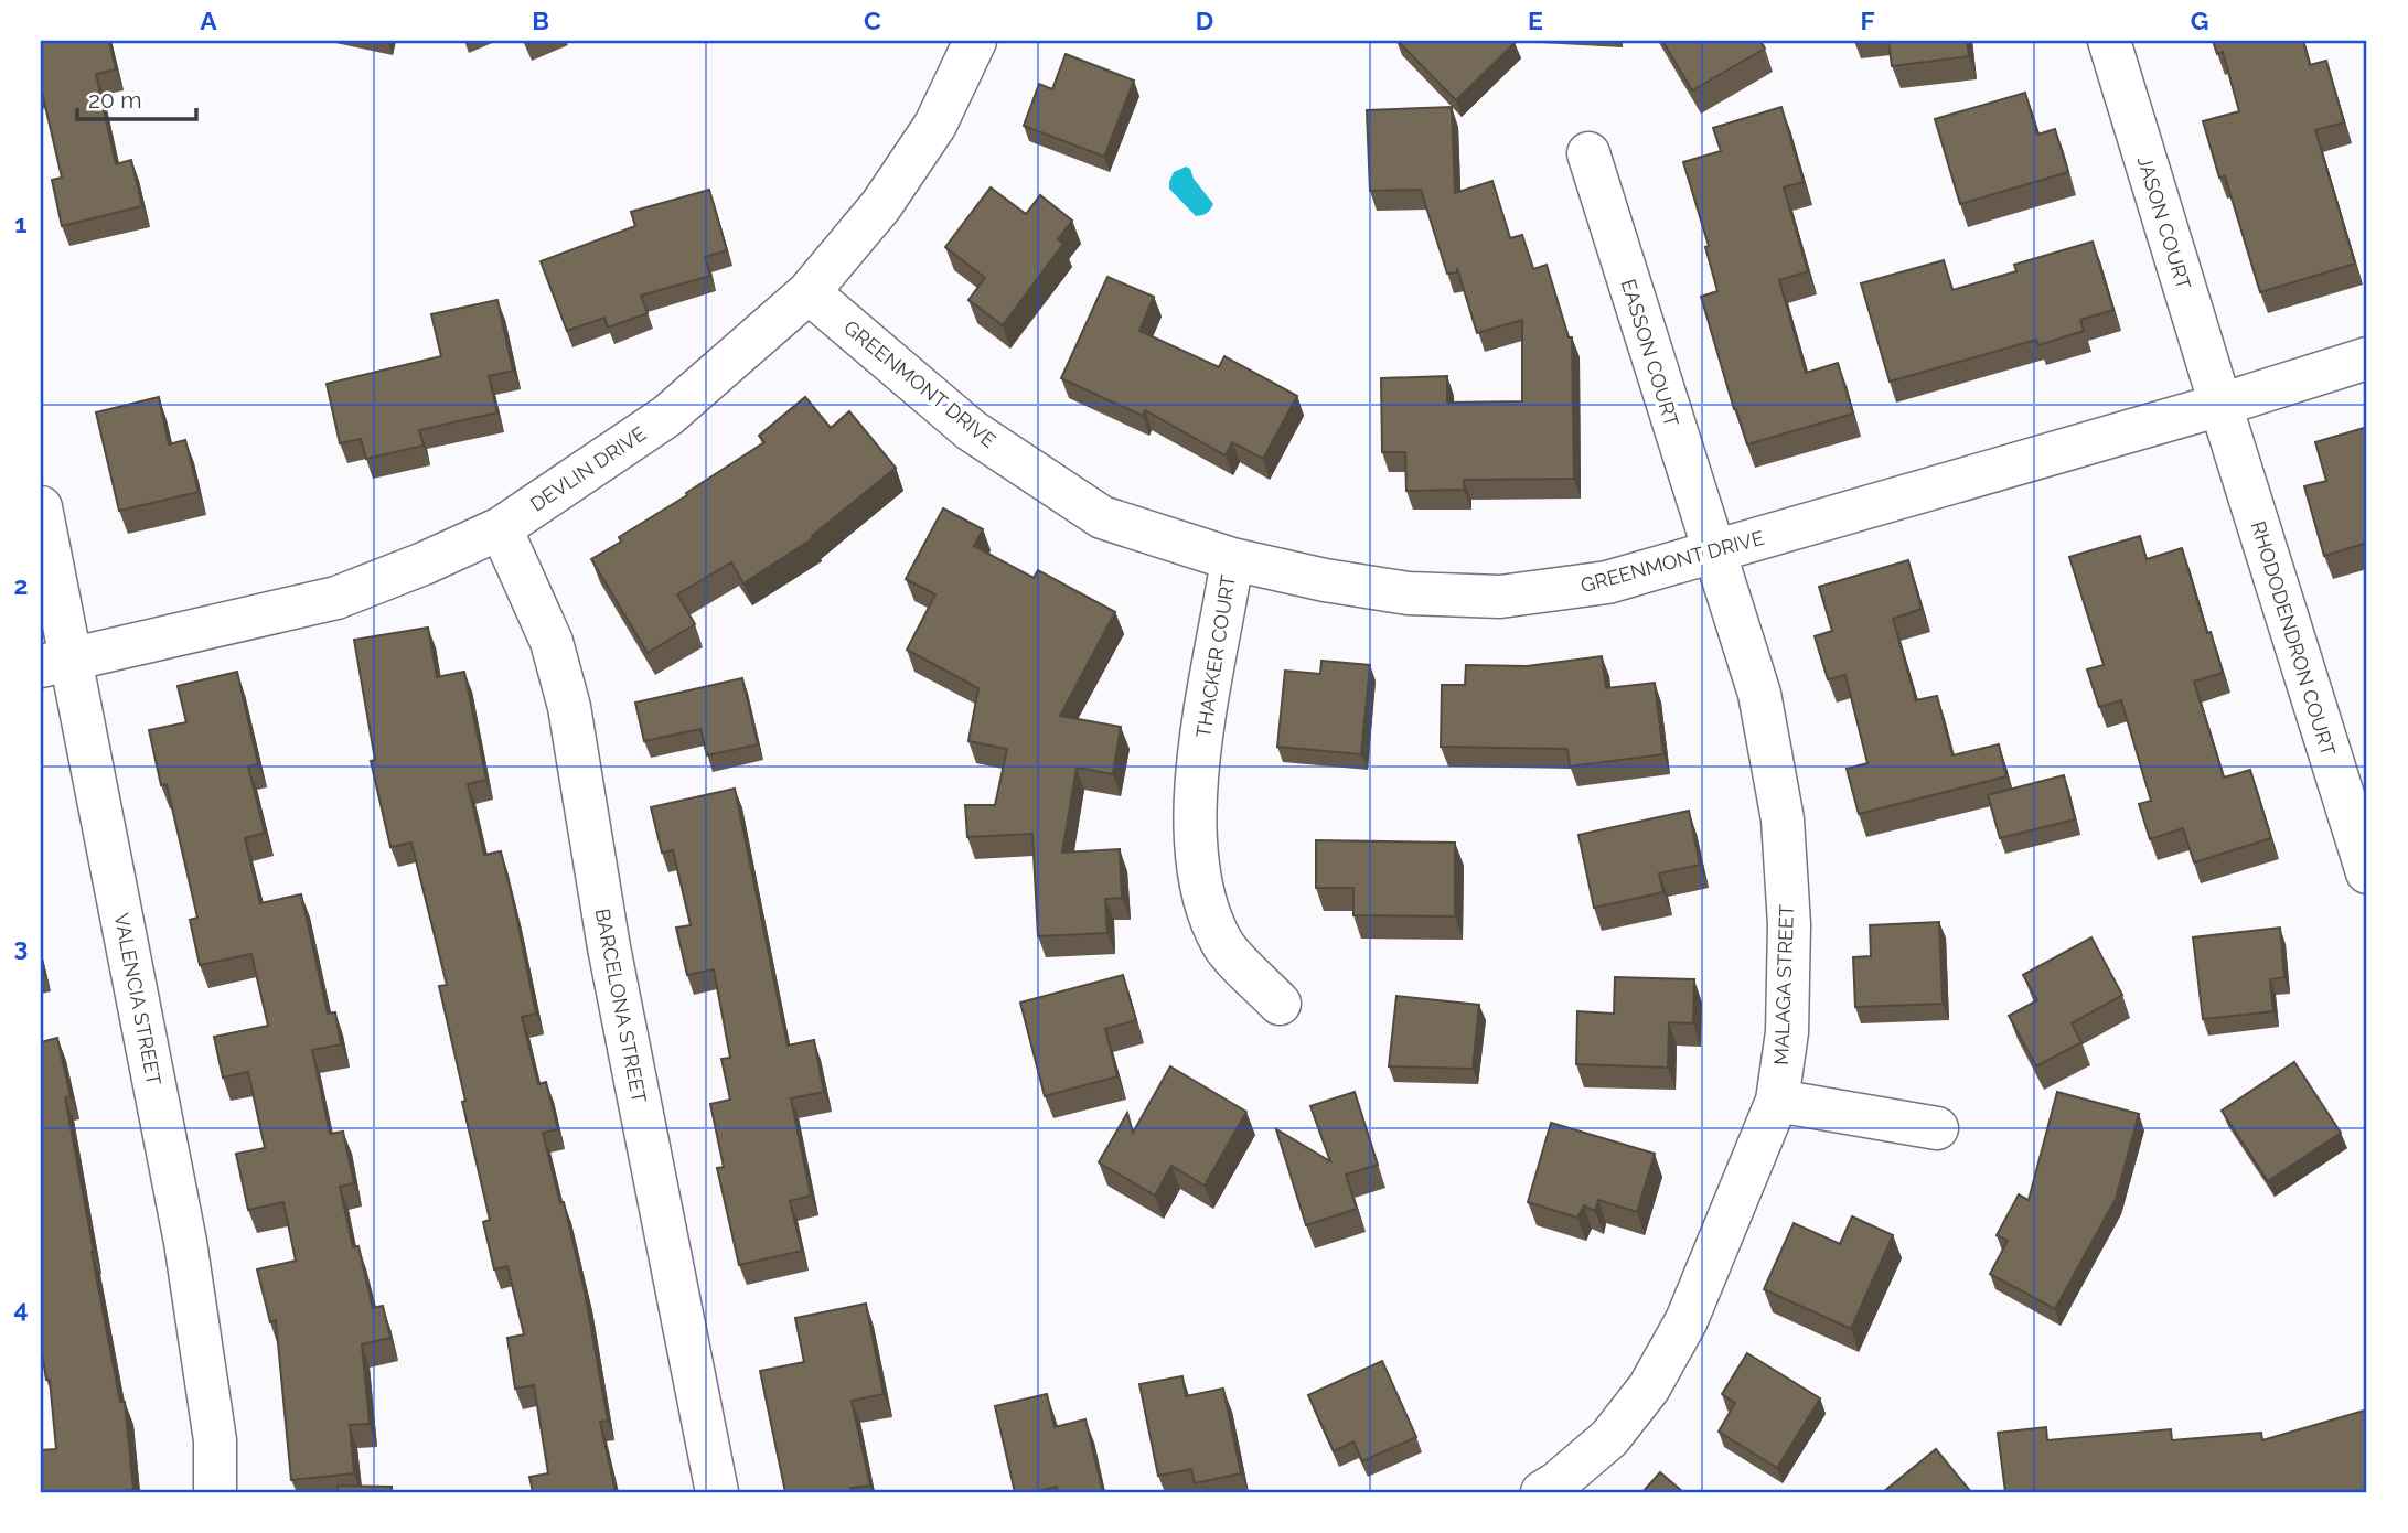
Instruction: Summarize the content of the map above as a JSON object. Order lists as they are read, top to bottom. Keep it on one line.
{"streets":{"street":["JASON COURT","EASSON COURT","GREENMONT DRIVE","DEVLIN DRIVE","RHODODENDRON COURT","THACKER COURT","MALAGA STREET","VALENCIA STREET","BARCELONA STREET"]},"crossings":[["JASON COURT","GREENMONT DRIVE"],["JASON COURT","RHODODENDRON COURT"],["EASSON COURT","GREENMONT DRIVE"],["EASSON COURT","MALAGA STREET"],["GREENMONT DRIVE","DEVLIN DRIVE"],["GREENMONT DRIVE","RHODODENDRON COURT"],["GREENMONT DRIVE","THACKER COURT"],["GREENMONT DRIVE","MALAGA STREET"],["DEVLIN DRIVE","VALENCIA STREET"],["DEVLIN DRIVE","BARCELONA STREET"]],"scale_bar":"20 m","grid":{"columns":["A","B","C","D","E","F","G"],"rows":["1","2","3","4"]}}
